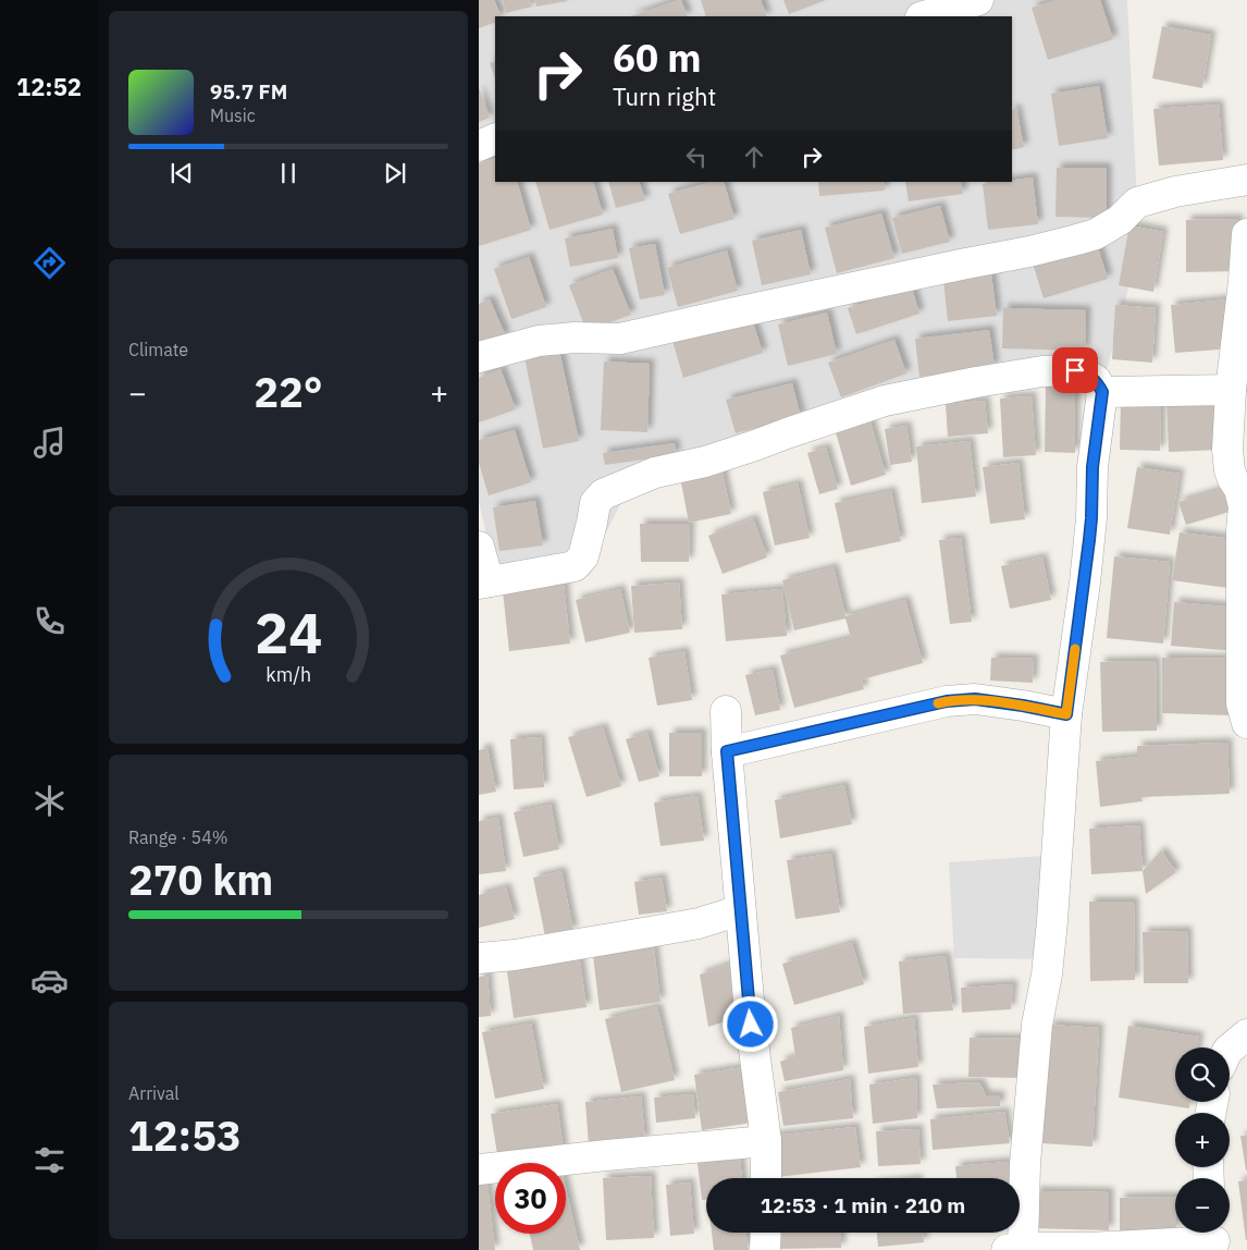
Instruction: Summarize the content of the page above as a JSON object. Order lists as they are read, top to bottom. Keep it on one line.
{"page":{"tabs":"12:52","turn":["60 m","Turn right"],"song":["95.7 FM","Music"],"tile":["Climate",["Range · 54%","270 km"],["Arrival","12:53"]],"heat":["−","22°","+"],"map_buttons":["+","−"],"limit":"30","trip":"12:53 · 1 min · 210 m","gauge":["24","km/h"]}}
